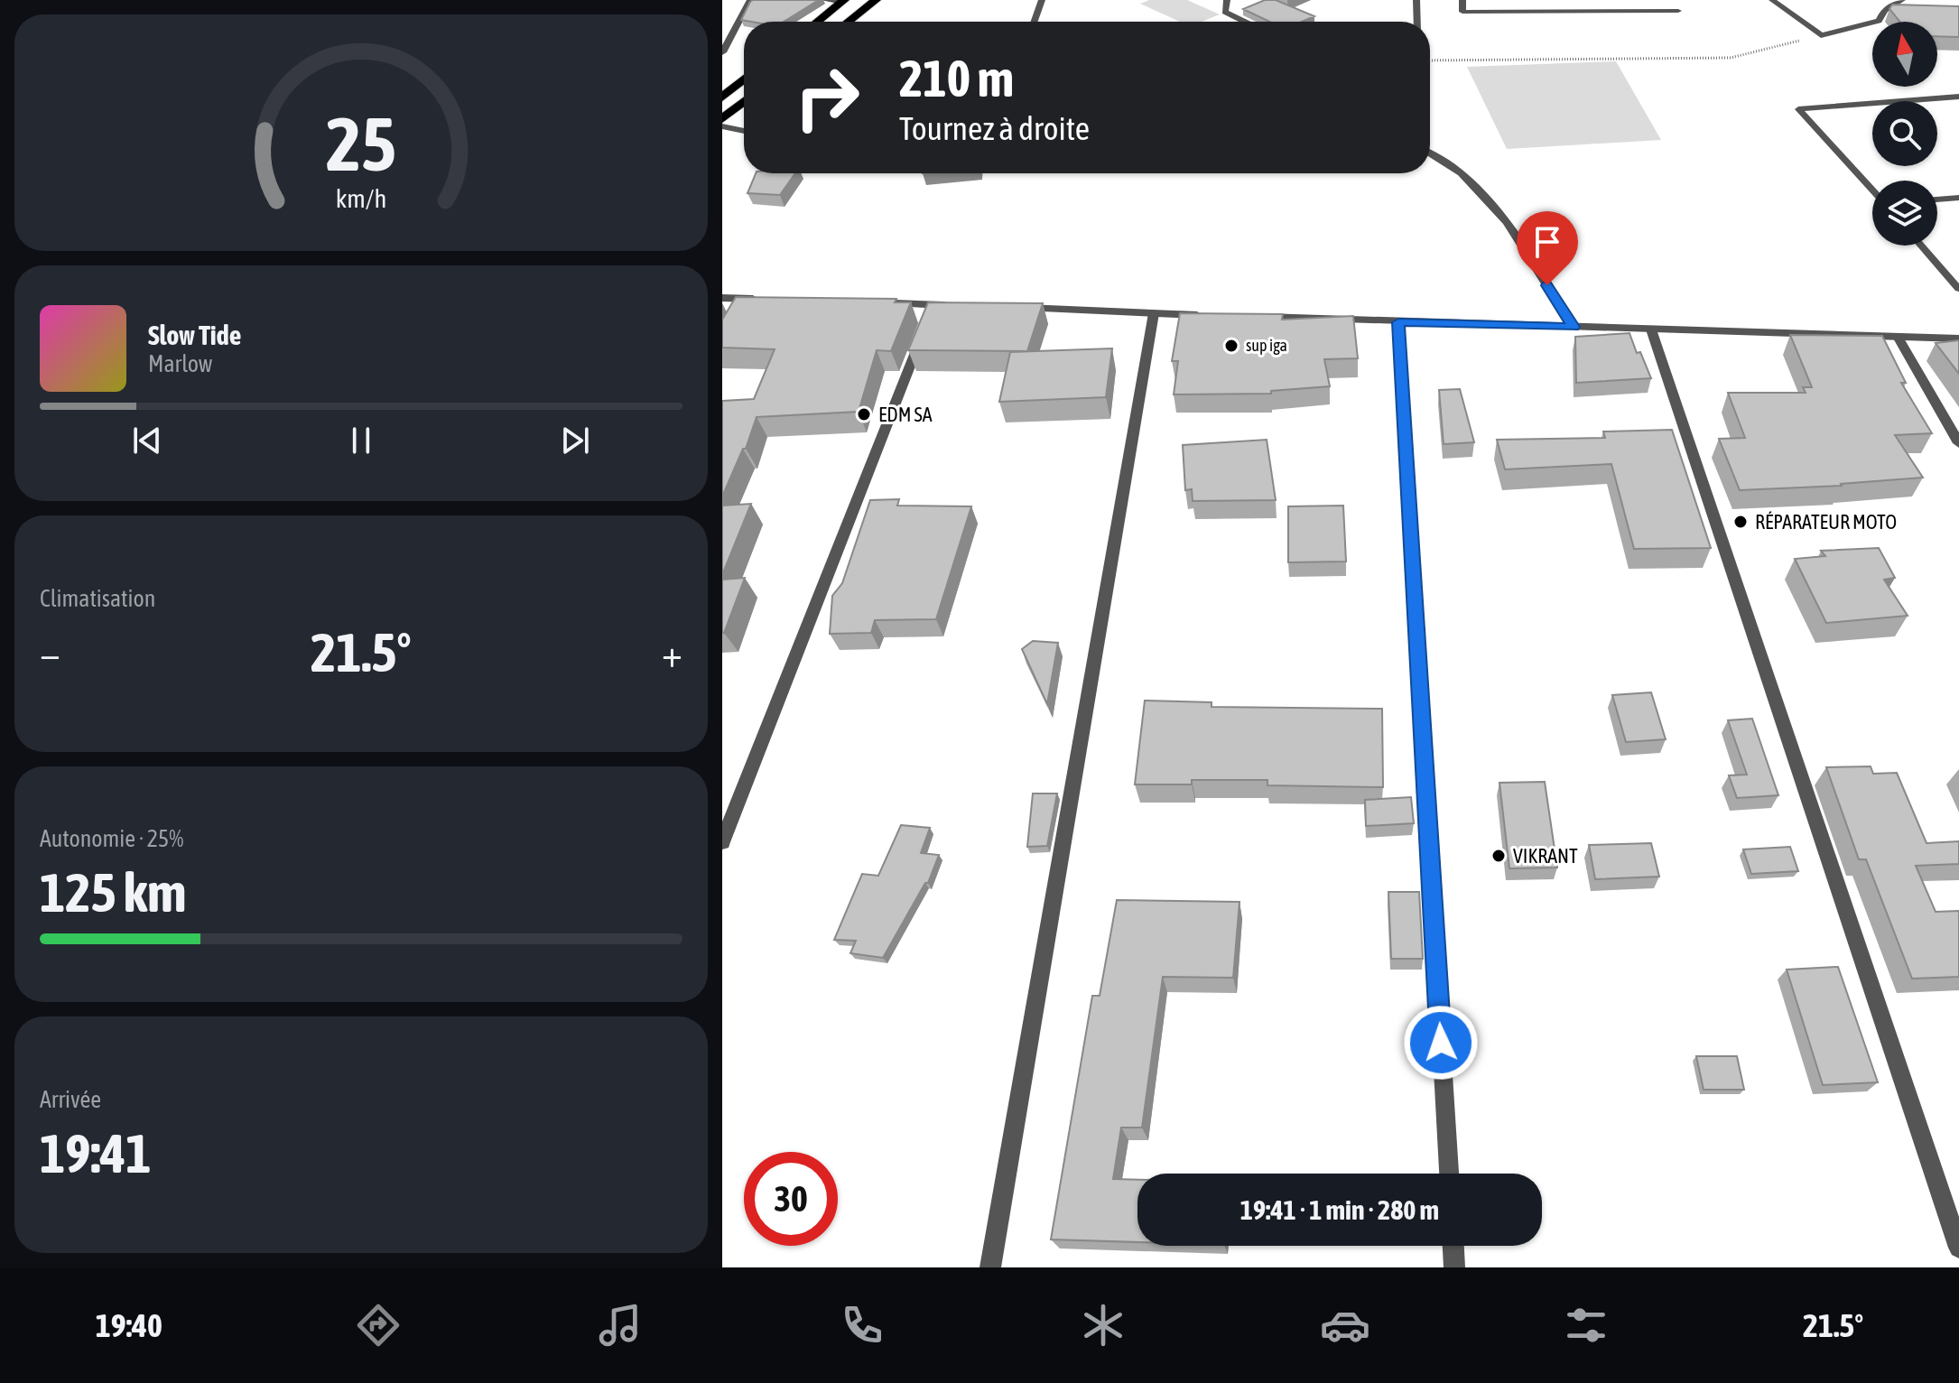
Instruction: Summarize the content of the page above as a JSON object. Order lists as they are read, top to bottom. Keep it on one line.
{"places":["sup iga","EDM SA","RÉPARATEUR MOTO","VIKRANT"],"north":"top","page":{"turn":["210 m","Tournez à droite"],"song":["Slow Tide","Marlow"],"tile":["Climatisation",["Autonomie · 25%","125 km"],["Arrivée","19:41"]],"heat":["−","21.5°","+"],"limit":"30","trip":"19:41 · 1 min · 280 m","tabs":["19:40","21.5°"],"gauge":["25","km/h"]}}
